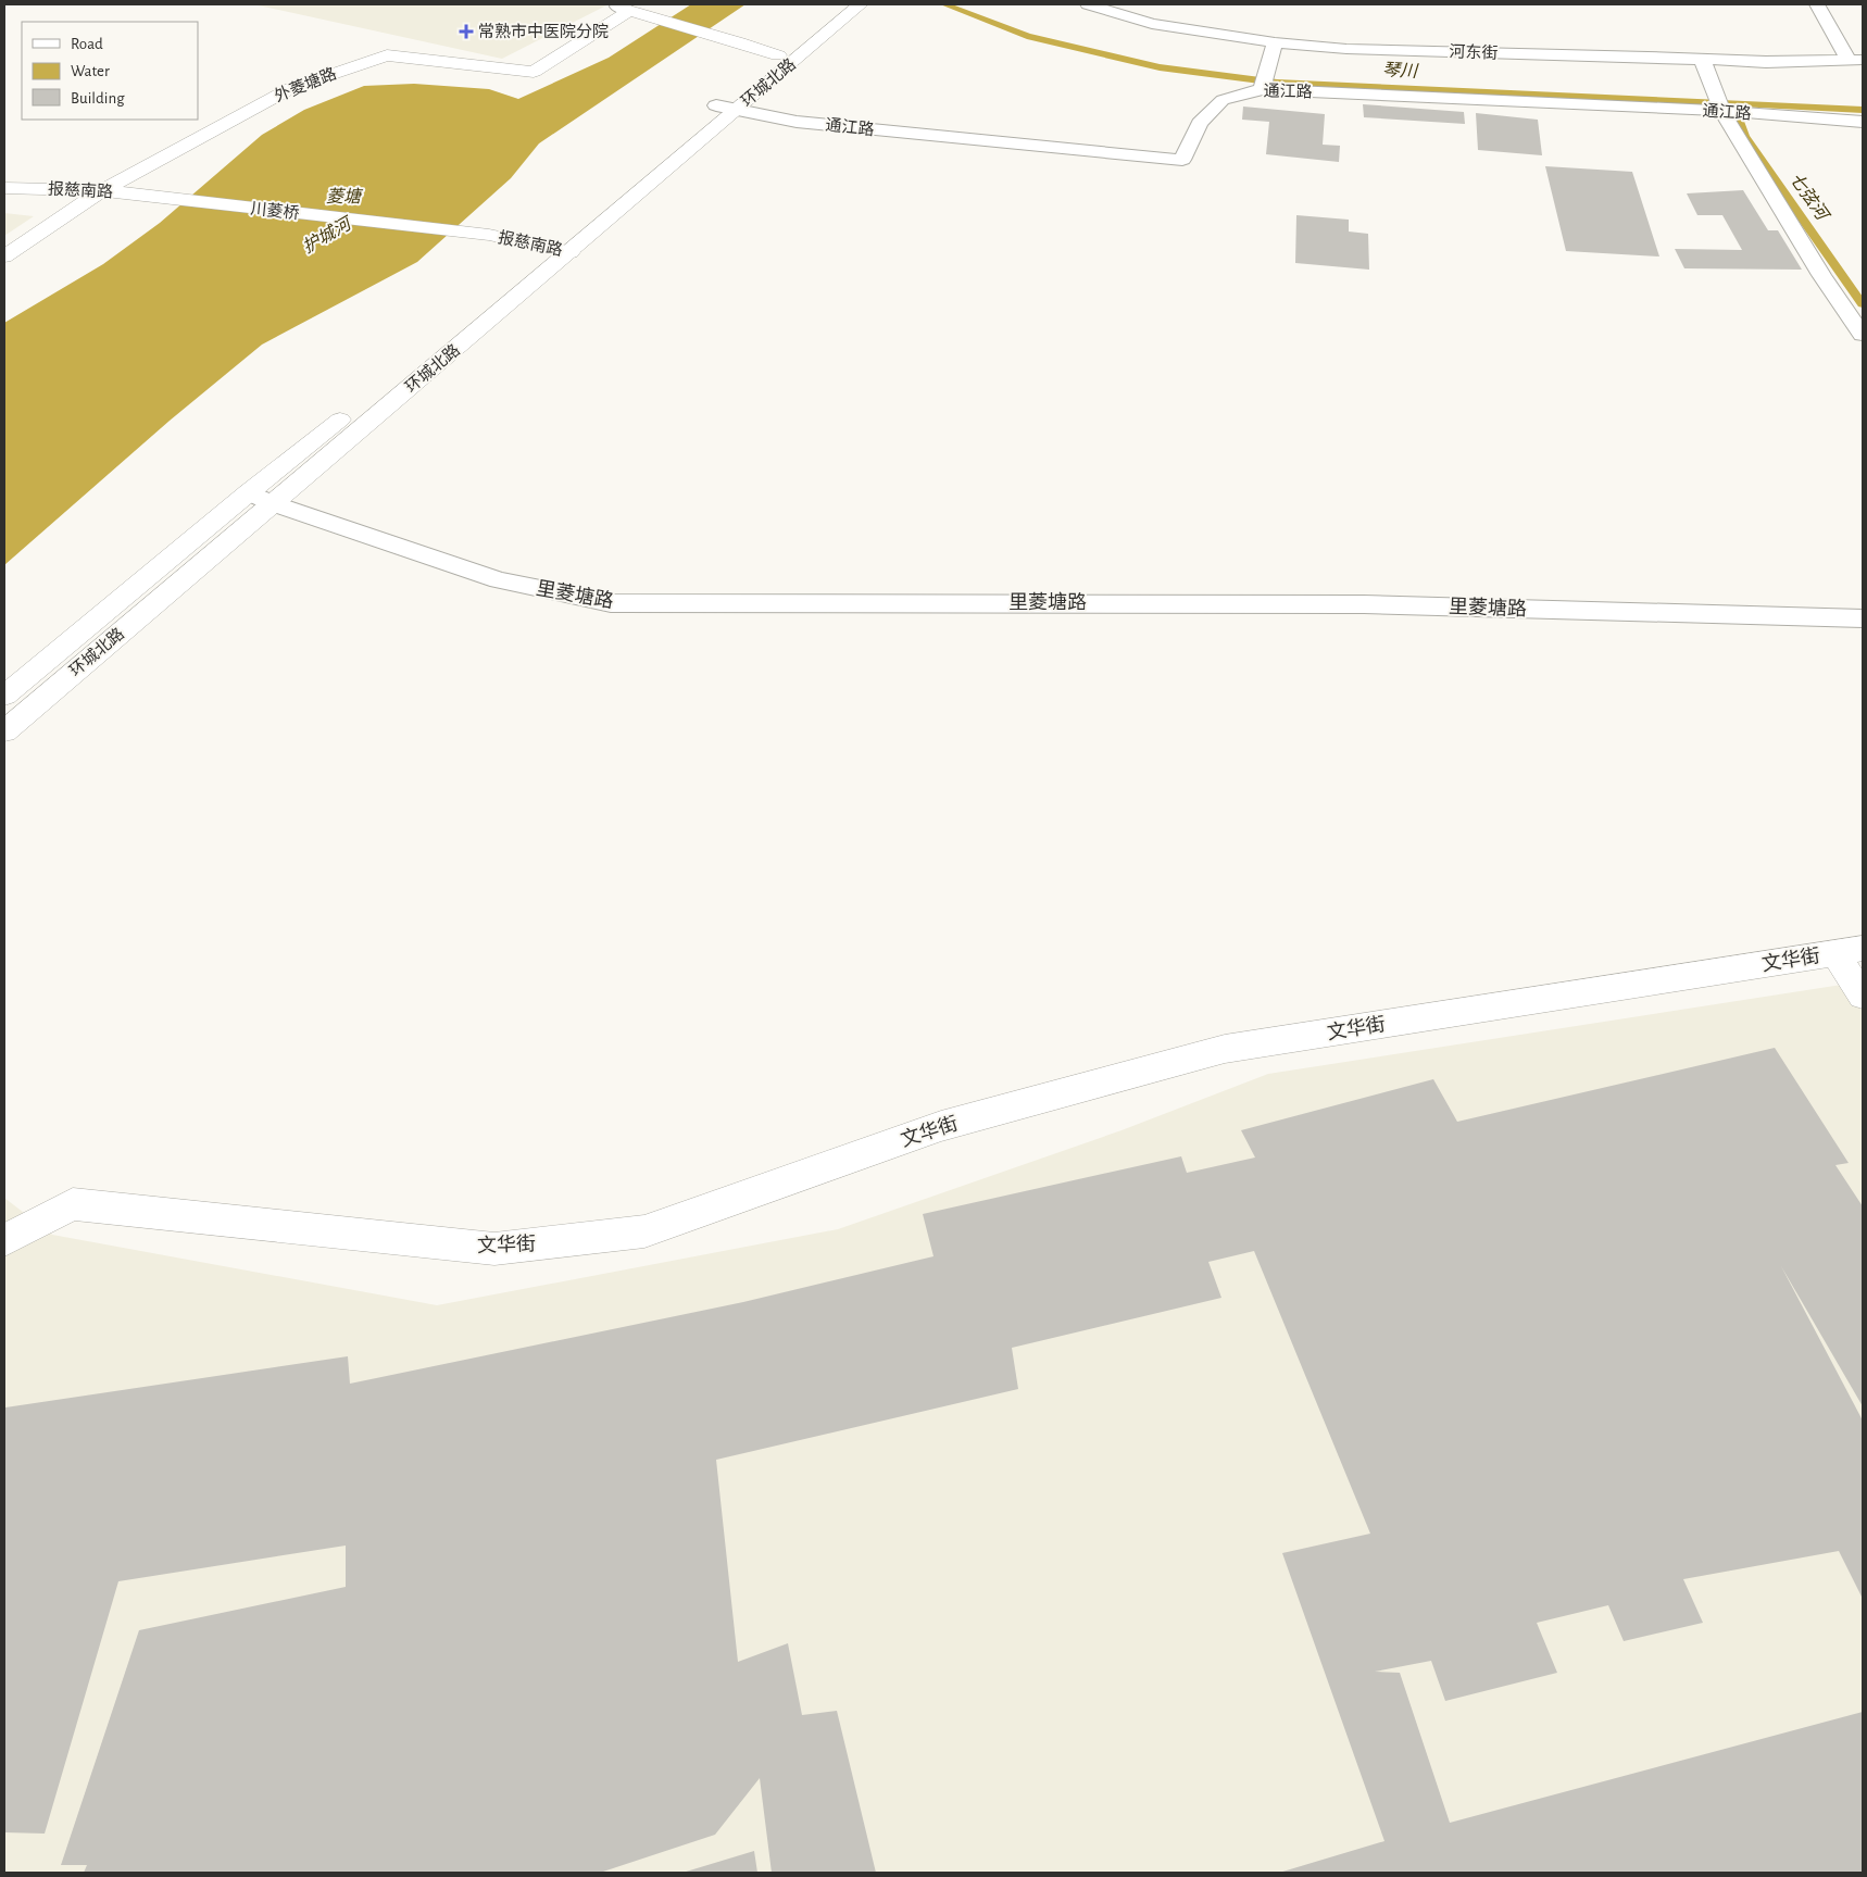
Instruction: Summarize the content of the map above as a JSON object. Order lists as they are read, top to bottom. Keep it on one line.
{"streets":{"street":["环城北路","外菱塘路","报慈南路","川菱桥","文华街"],"lane":["河东街","通江路","里菱塘路"]},"crossings":[["环城北路","通江路"],["环城北路","报慈南路"],["环城北路","里菱塘路"],["外菱塘路","报慈南路"],["报慈南路","川菱桥"]],"water":["琴川","菱塘","七弦河","护城河"],"places":{"health":["常熟市中医院分院"]},"legend":["Road","Water","Building"]}
